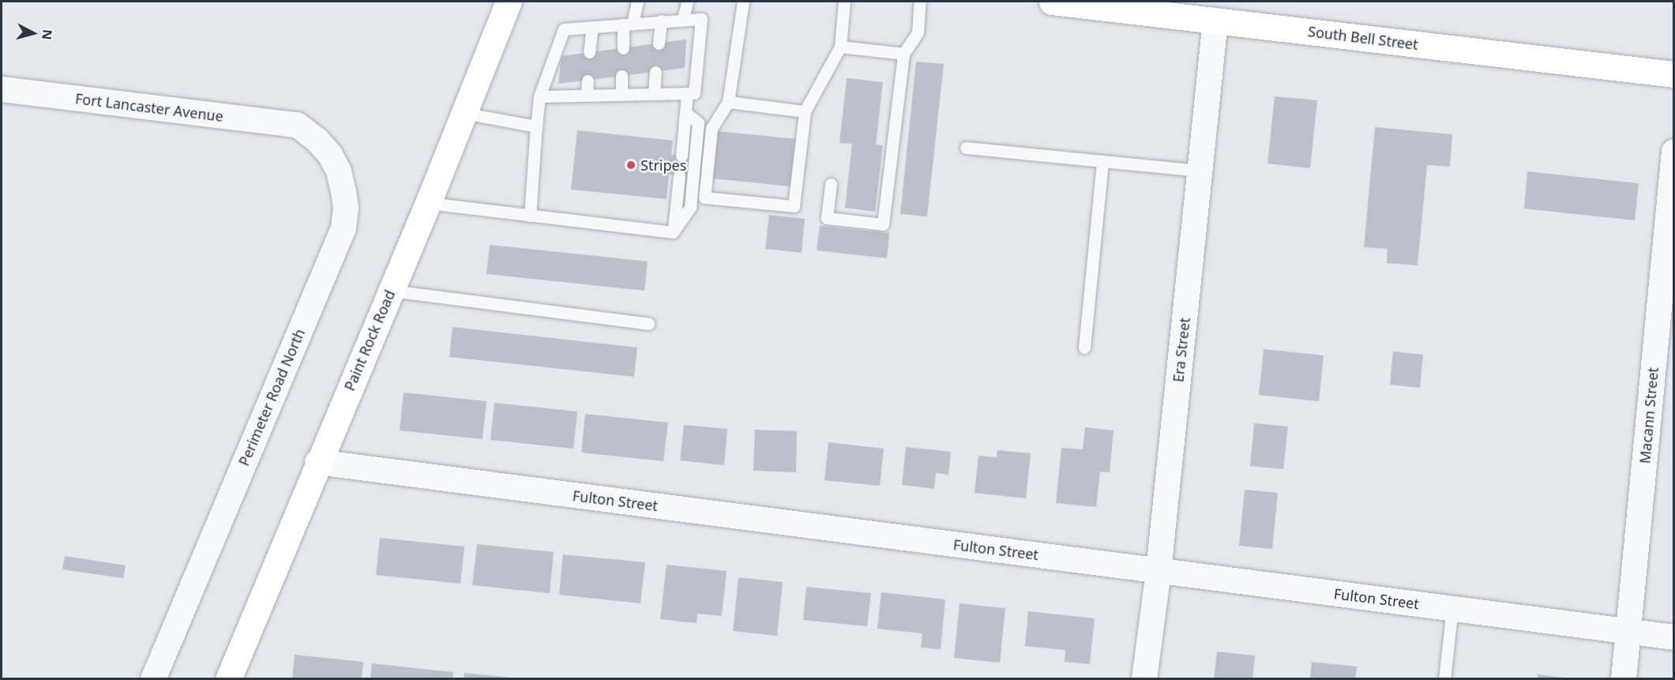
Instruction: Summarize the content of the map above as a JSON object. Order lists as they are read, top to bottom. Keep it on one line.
{"streets":{"main road":["South Bell Street","Paint Rock Road"],"street":["Fort Lancaster Avenue","Era Street","Perimeter Road North","Macann Street","Fulton Street"]},"crossings":[["South Bell Street","Era Street"],["Fort Lancaster Avenue","Perimeter Road North"],["Paint Rock Road","Fulton Street"],["Era Street","Fulton Street"],["Macann Street","Fulton Street"]],"places":["Stripes"],"north":"right"}
